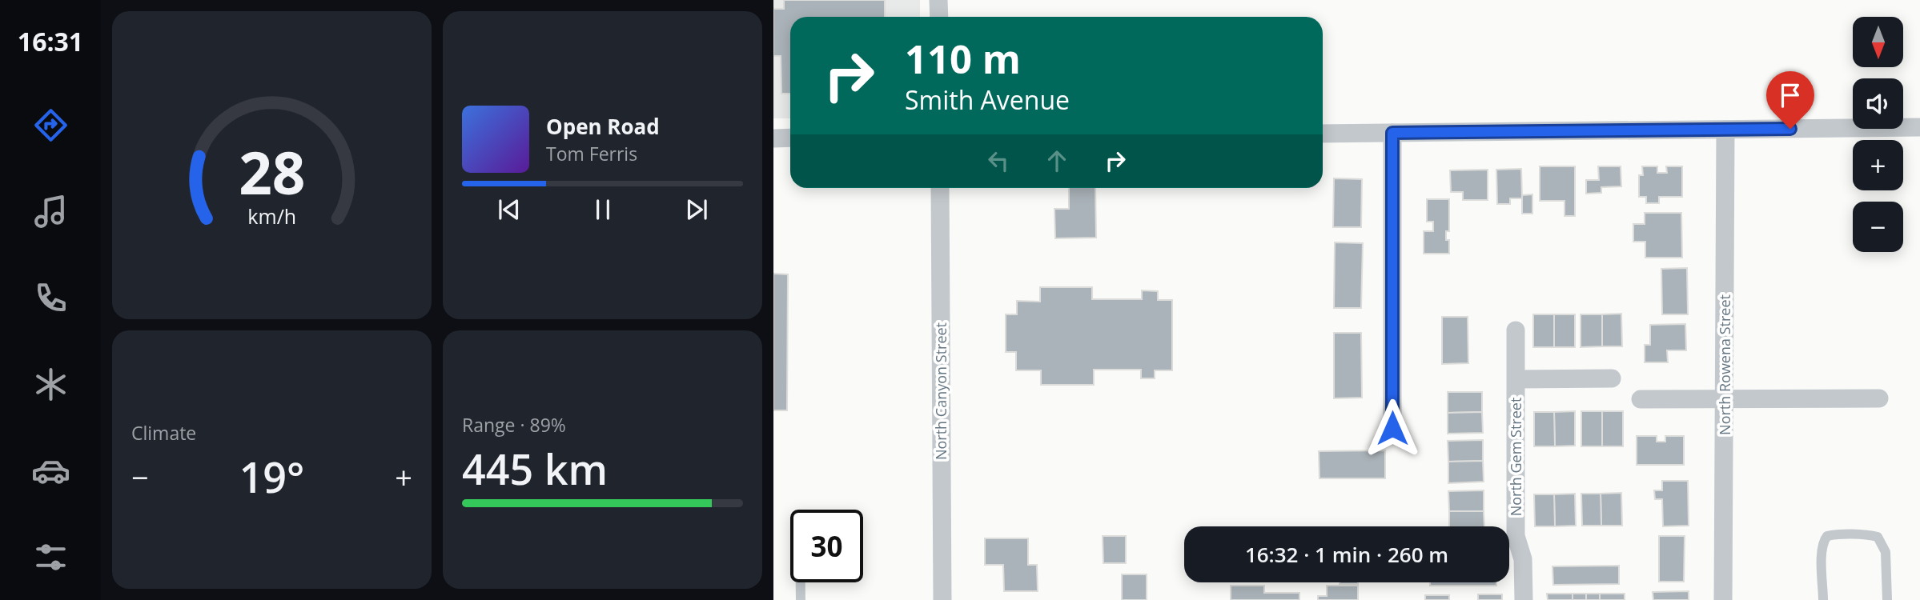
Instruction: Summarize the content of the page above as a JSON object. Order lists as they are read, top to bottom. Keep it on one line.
{"streets":{"street":["North Rowena Street","North Canyon Street","North Gem Street"]},"north":"bottom","page":{"tabs":"16:31","map_buttons":["+","−"],"turn":["110 m","Smith Avenue"],"song":["Open Road","Tom Ferris"],"tile":["Climate",["Range · 89%","445 km"]],"heat":["−","19°","+"],"limit":"30","trip":"16:32 · 1 min · 260 m","gauge":["28","km/h"]}}
